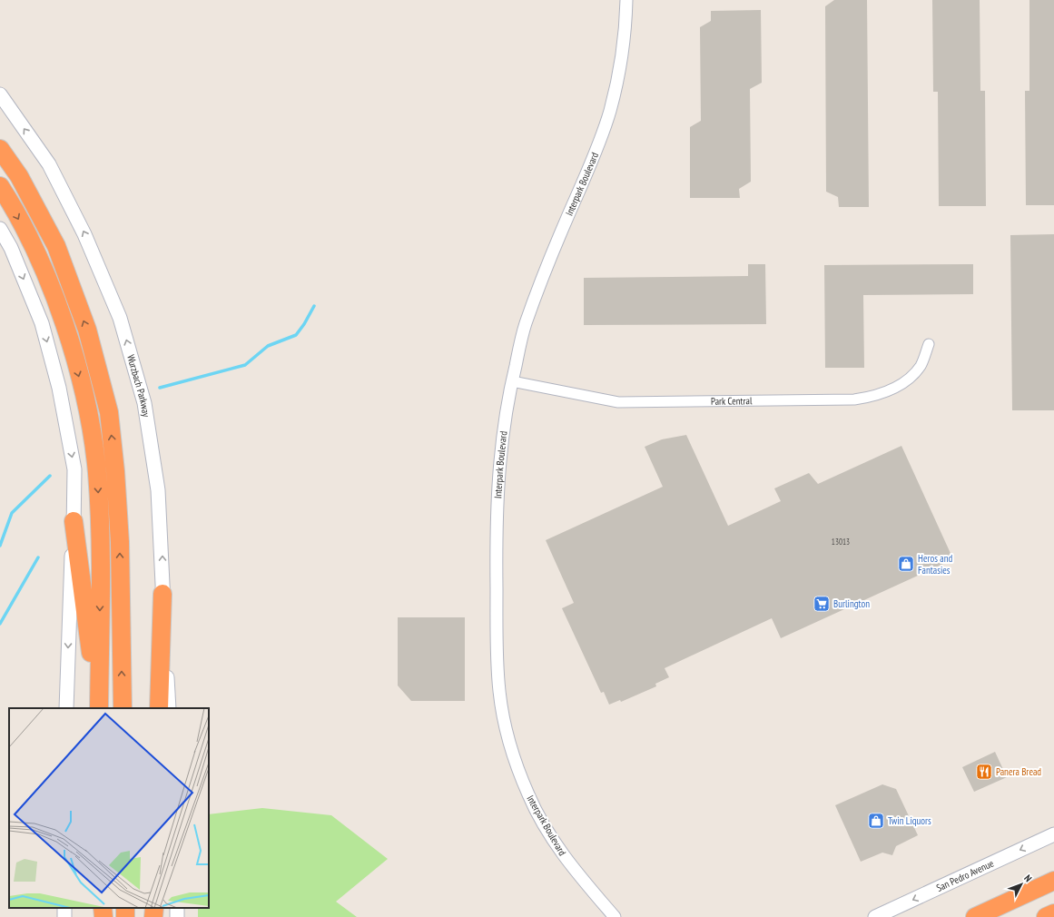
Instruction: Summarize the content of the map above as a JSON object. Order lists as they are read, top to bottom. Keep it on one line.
{"streets":{"main road":["Wurzbach Parkway","San Pedro Avenue"],"street":["Interpark Boulevard","Park Central"]},"crossings":[["Interpark Boulevard","Park Central"]],"one_way":["San Pedro Avenue"],"places":{"shop":["Heros and Fantasies","Twin Liquors"],"supermarket":["Burlington"],"restaurant":["Panera Bread"]},"house_numbers":["13013"],"north":"top right"}
